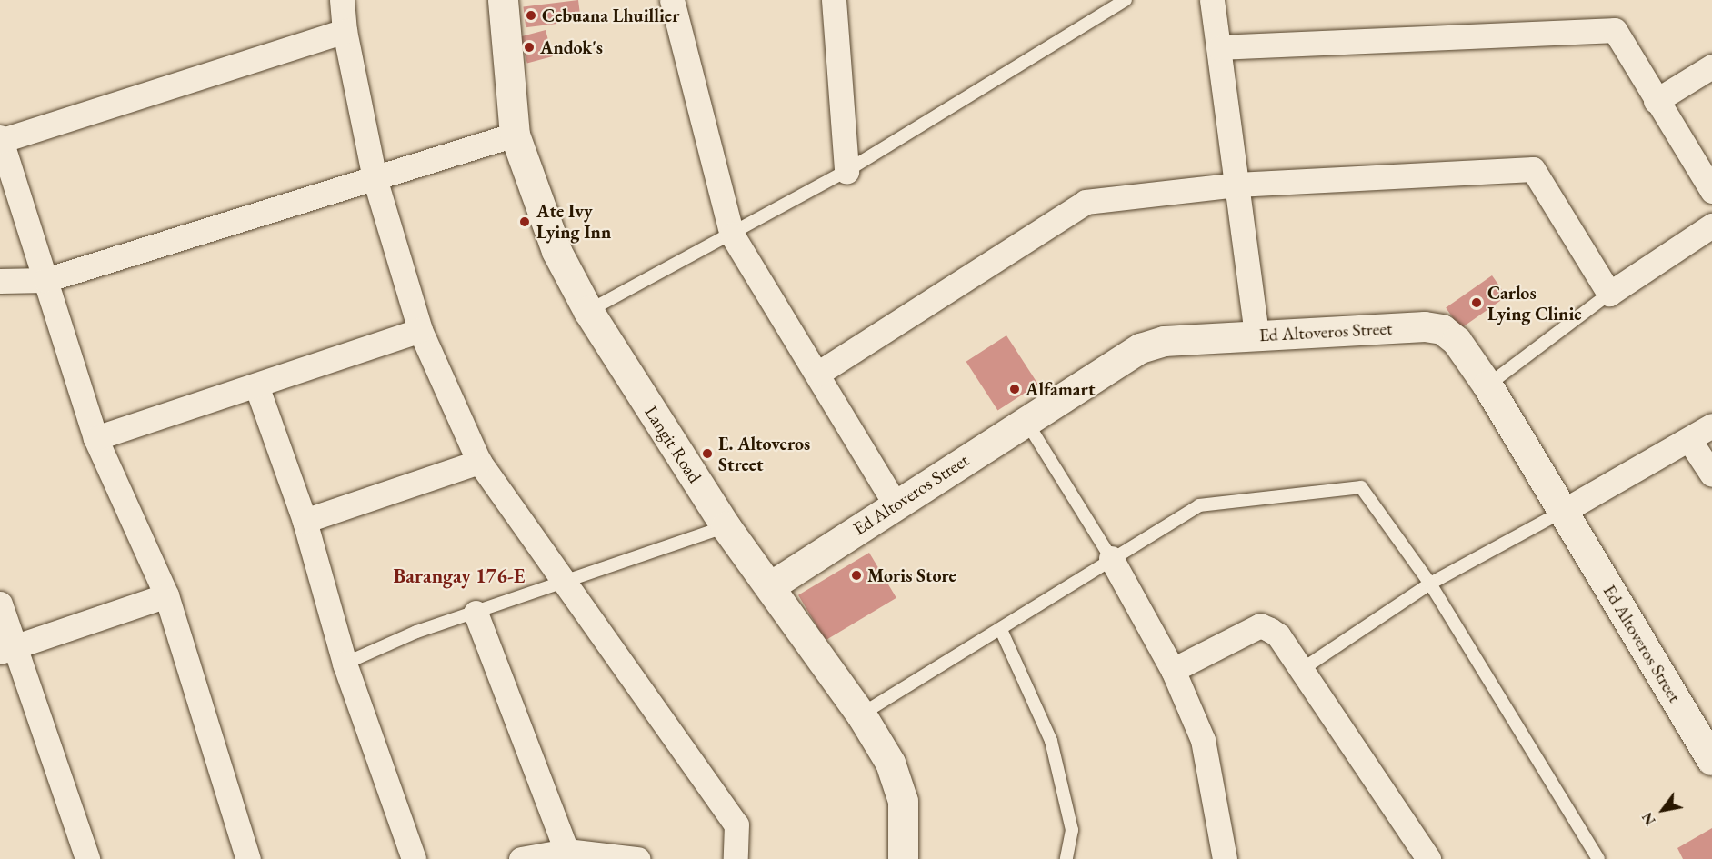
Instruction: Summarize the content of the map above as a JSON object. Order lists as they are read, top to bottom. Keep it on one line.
{"streets":{"street":["Ed Altoveros Street","Langit Road"]},"crossings":[["Ed Altoveros Street","Langit Road"]],"districts":["Barangay 176-E"],"places":["Cebuana Lhuillier","Andok's","Ate Ivy Lying Inn","Carlos Lying Clinic","Alfamart","E. Altoveros Street","Moris Store"],"north":"bottom left"}
